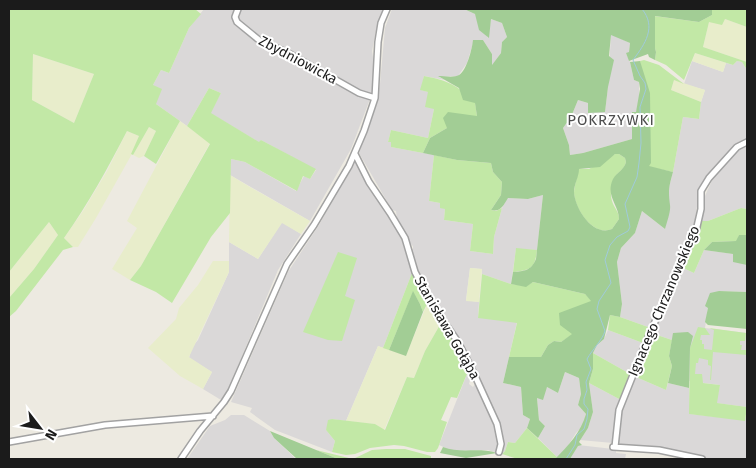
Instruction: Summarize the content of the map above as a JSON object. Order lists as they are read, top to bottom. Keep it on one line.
{"streets":{"street":["Zbydniowicka","Ignacego Chrzanowskiego","Stanisława Gołąba"]},"districts":["POKRZYWKI"],"north":"bottom right"}
